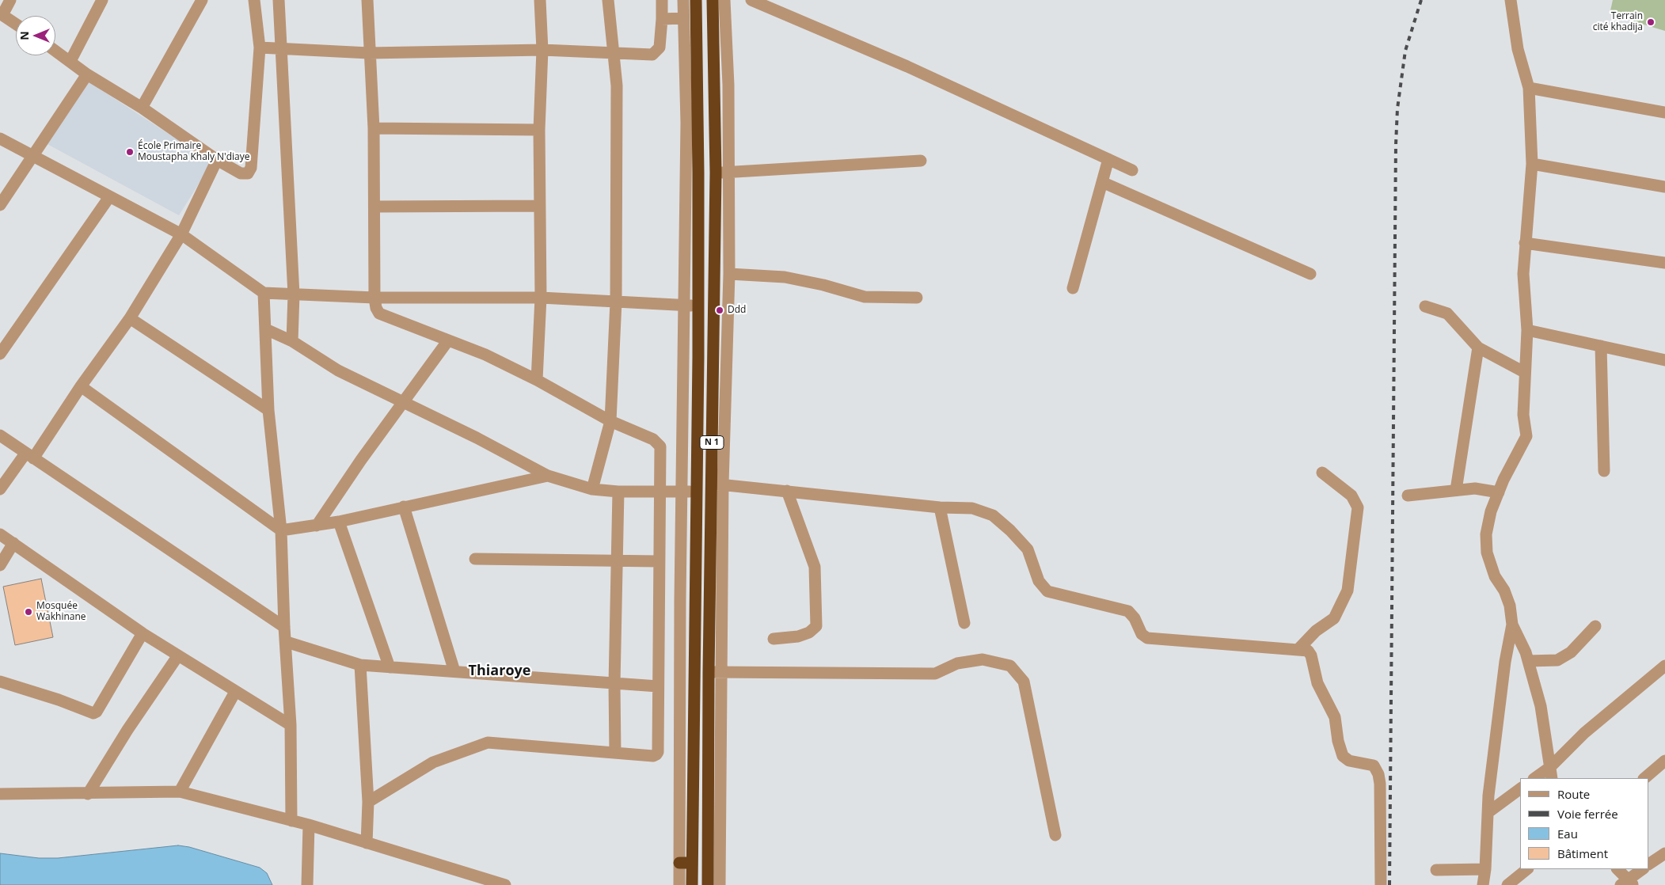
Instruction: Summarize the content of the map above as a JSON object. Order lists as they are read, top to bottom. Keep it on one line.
{"streets":{"highway":["N 1"]},"districts":["Thiaroye"],"places":["Terrain cité khadija","École Primaire Moustapha Khaly N'diaye","Ddd","Mosquée Wakhinane"],"legend":["Route","Voie ferrée","Eau","Bâtiment"],"north":"left"}
